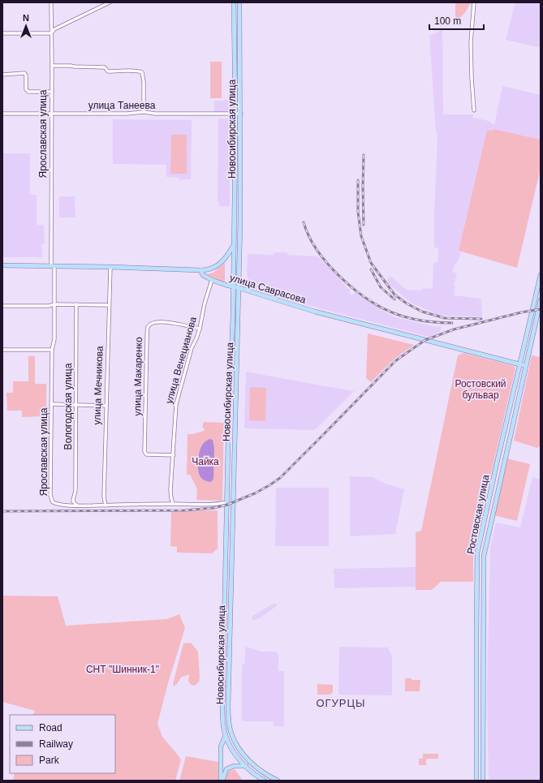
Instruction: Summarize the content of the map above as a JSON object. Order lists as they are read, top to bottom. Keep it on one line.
{"streets":{"street":["улица Танеева","Новосибирская улица","Ярославская улица","улица Саврасова","улица Венецианова","улица Макаренко","улица Мечникова","Вологодская улица","Ростовская улица"]},"crossings":[["улица Танеева","Новосибирская улица"],["улица Танеева","Ярославская улица"],["Новосибирская улица","Ярославская улица"],["Новосибирская улица","улица Саврасова"],["Ярославская улица","улица Венецианова"],["Ярославская улица","улица Мечникова"],["Ярославская улица","Вологодская улица"],["улица Саврасова","улица Венецианова"],["улица Саврасова","Ростовская улица"],["улица Венецианова","улица Макаренко"]],"districts":["ОГУРЦЫ"],"parks":["Ростовский бульвар","Чайка","СНТ \"Шинник-1\""],"legend":["Road","Railway","Park"],"scale_bar":"100 m","north":"top"}
